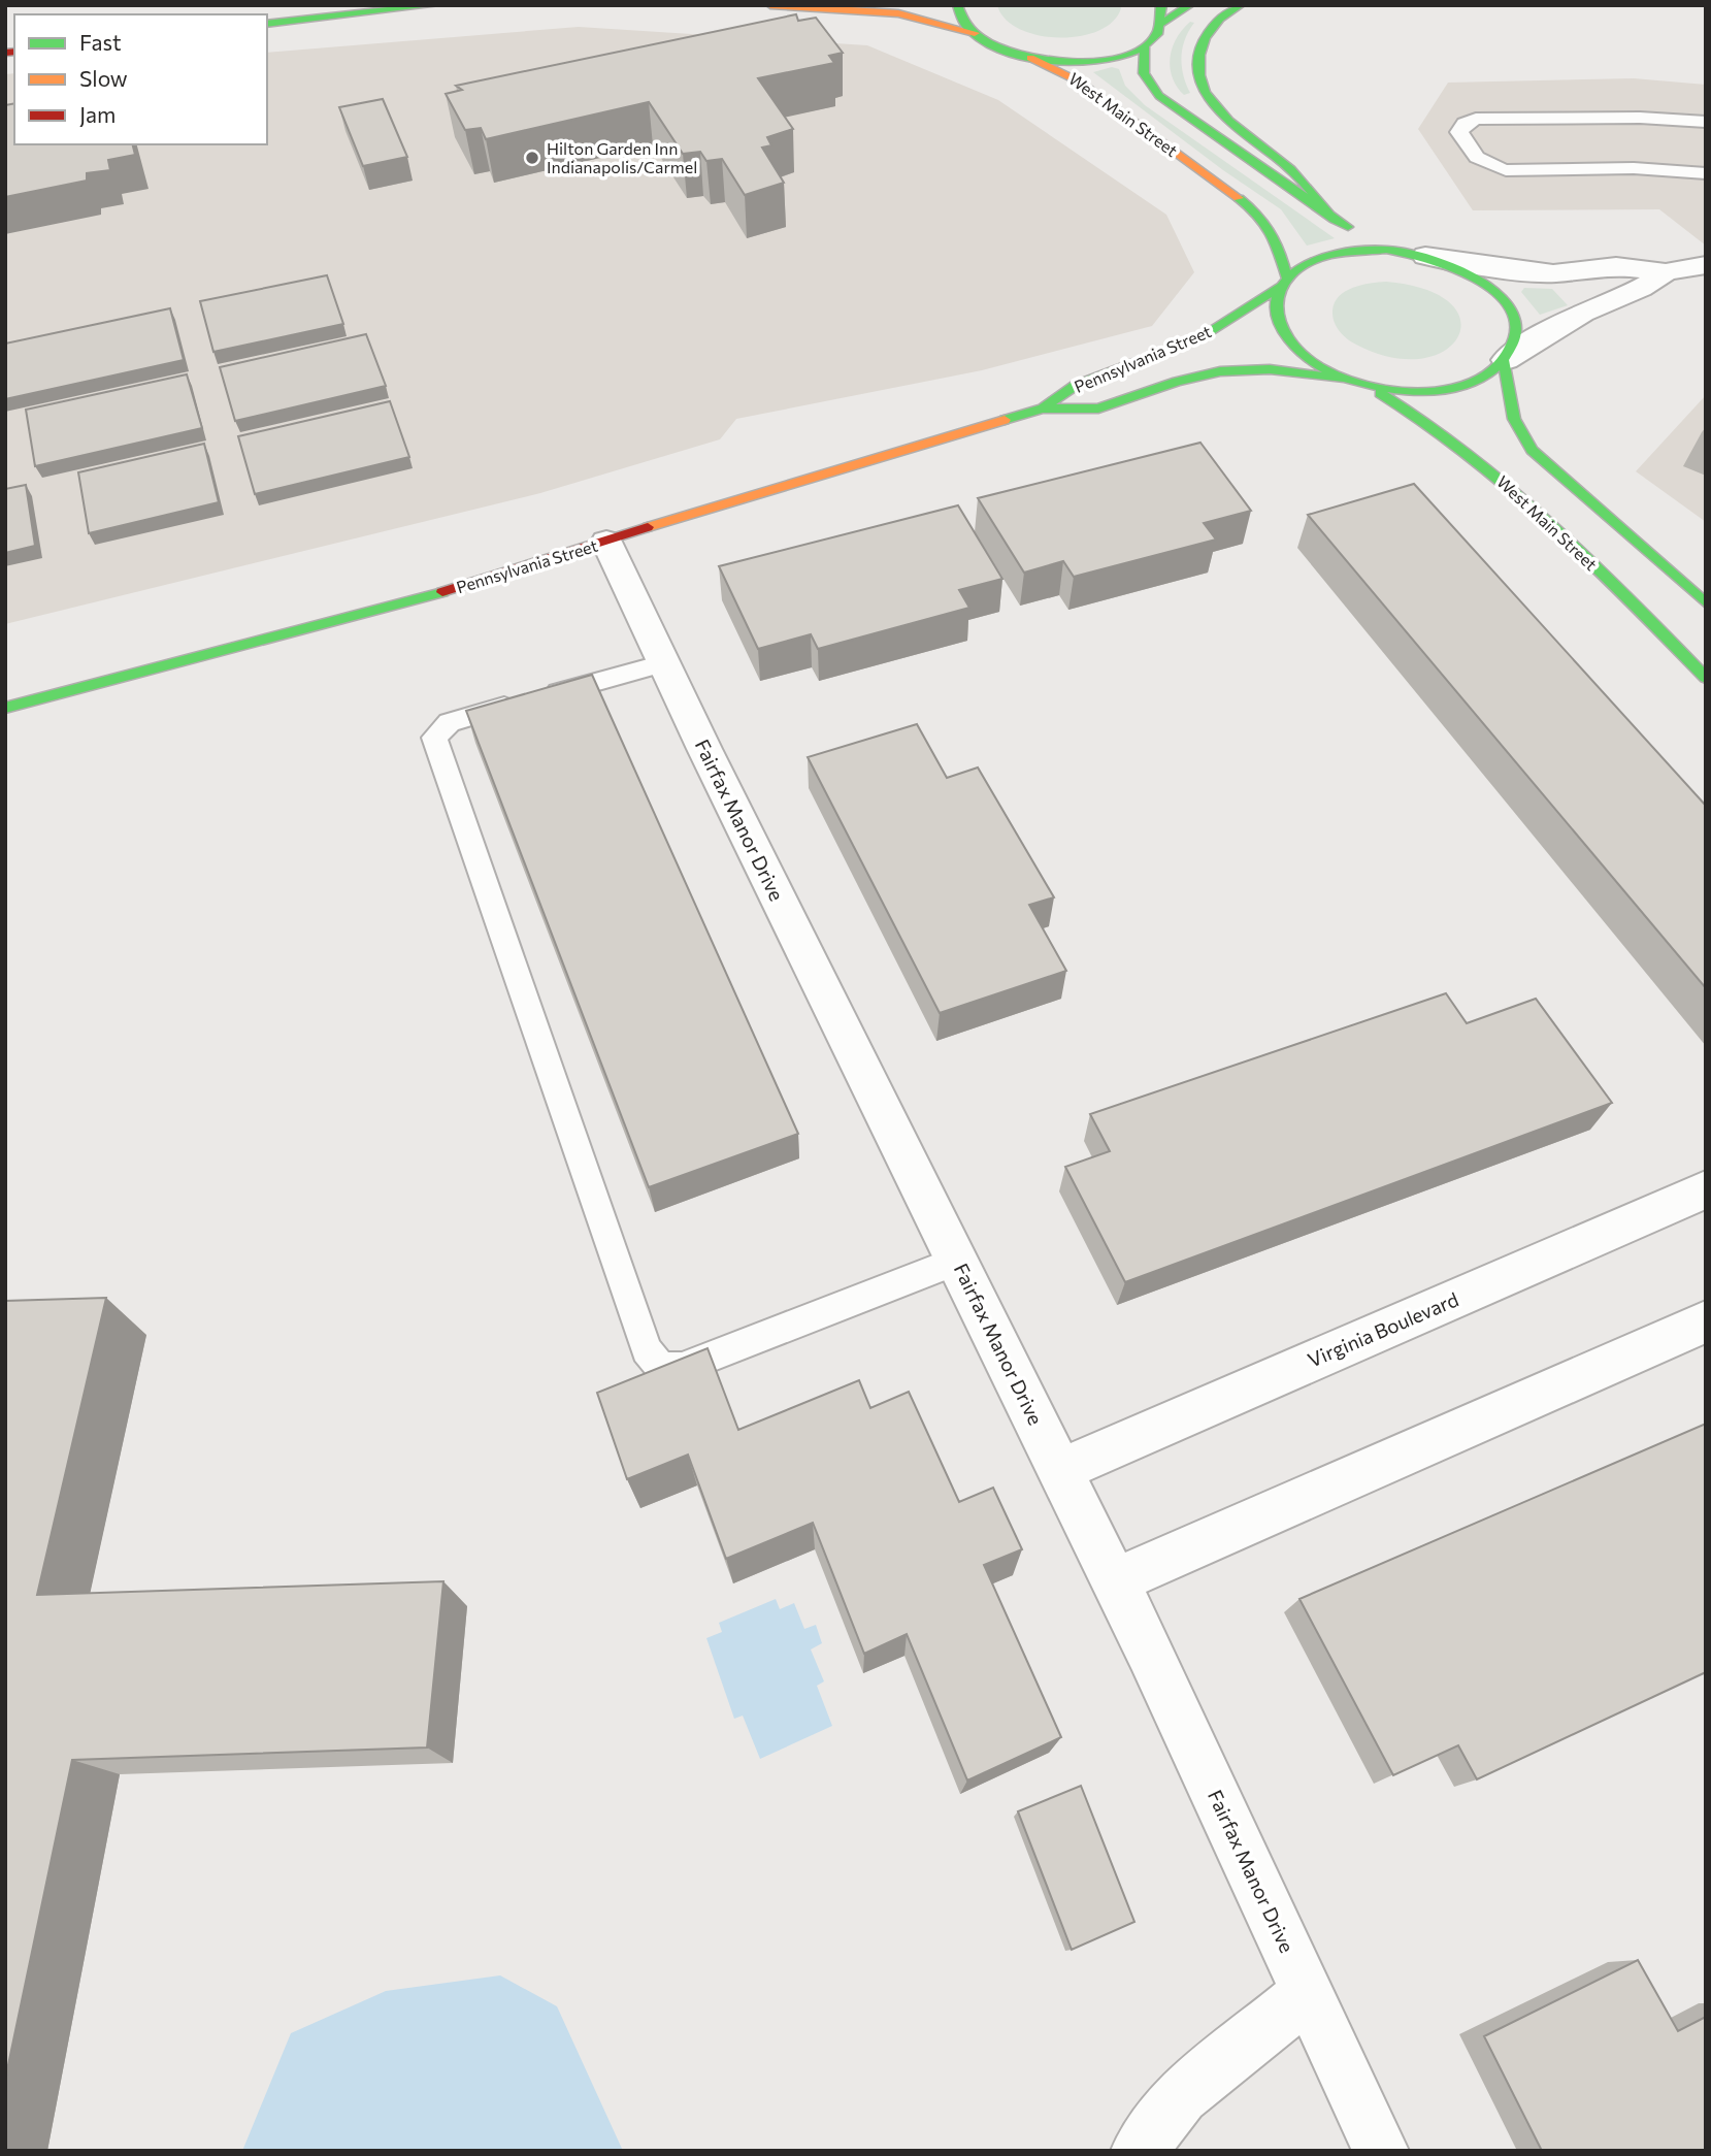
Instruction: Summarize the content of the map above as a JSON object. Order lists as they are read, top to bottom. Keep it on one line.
{"streets":{"main road":["West Main Street","Pennsylvania Street"],"street":["Fairfax Manor Drive","Virginia Boulevard"]},"crossings":[["West Main Street","Pennsylvania Street"],["Pennsylvania Street","Fairfax Manor Drive"],["Fairfax Manor Drive","Virginia Boulevard"]],"places":["Hilton Garden Inn Indianapolis/Carmel"],"legend":["Fast","Slow","Jam"]}
